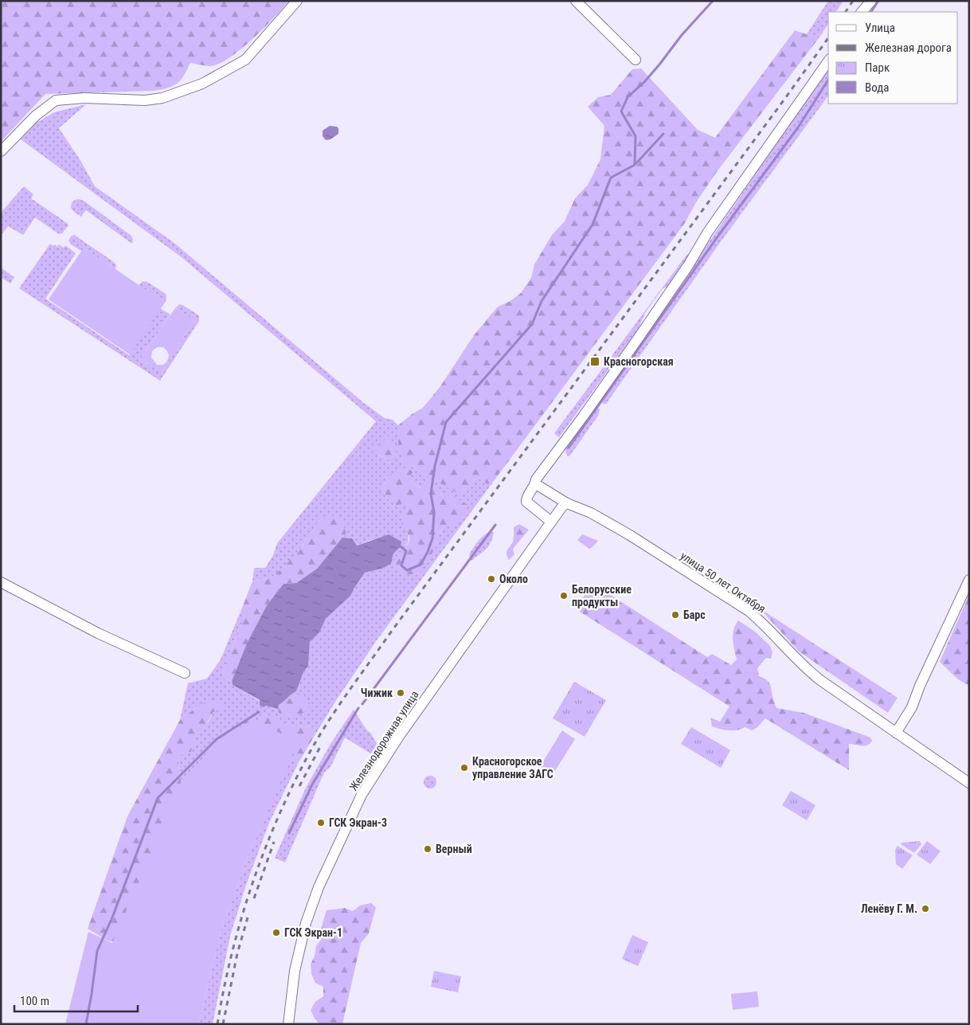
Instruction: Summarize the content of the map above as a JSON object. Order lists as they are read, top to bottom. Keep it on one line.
{"streets":{"street":["улица 50 лет Октября","Железнодорожная улица"]},"crossings":[["улица 50 лет Октября","Железнодорожная улица"]],"places":{"transit":["Красногорская"],"other":["Около","Белорусские продукты","Барс","Чижик","Красногорское управление ЗАГС","ГСК Экран-3","Верный","Ленёву Г. М.","ГСК Экран-1"]},"legend":["Улица","Железная дорога","Парк","Вода"],"scale_bar":"100 m"}
